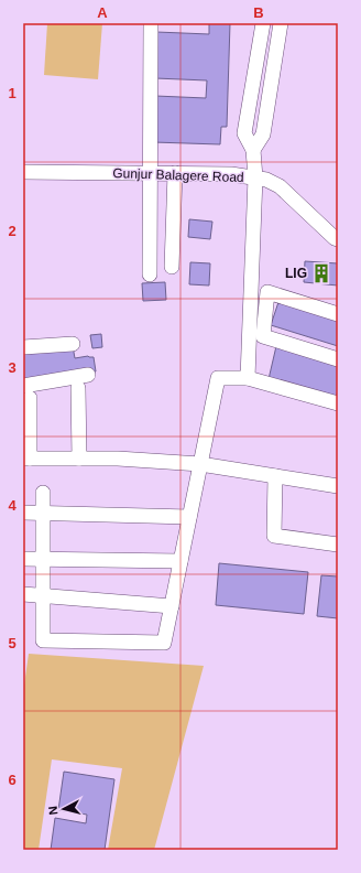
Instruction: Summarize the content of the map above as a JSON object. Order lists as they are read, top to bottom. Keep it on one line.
{"streets":{"street":["Gunjur Balagere Road"]},"places":{"building":["LIG"]},"north":"left","grid":{"columns":["A","B"],"rows":["1","2","3","4","5","6"]}}
